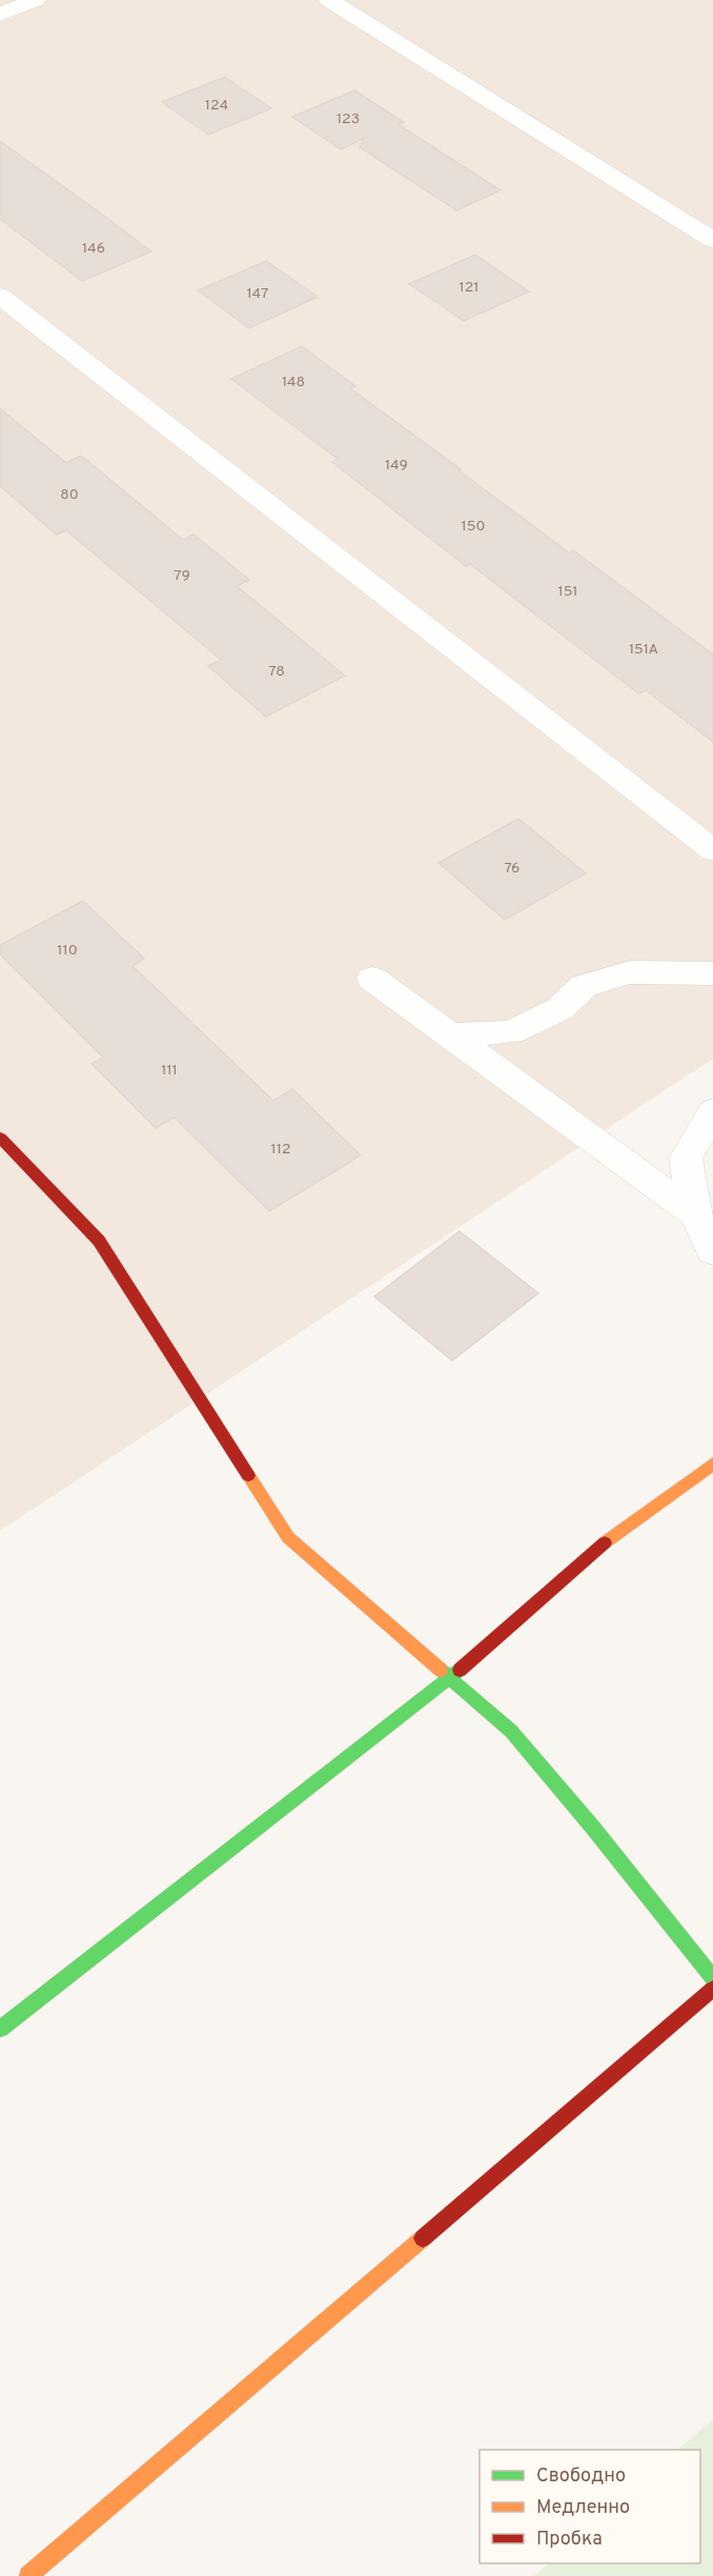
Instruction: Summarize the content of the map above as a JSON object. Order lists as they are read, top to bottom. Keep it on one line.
{"house_numbers":["124","123","146","121","147","148","149","80","150","79","151","151А","78","76","110","111","112"],"legend":["Свободно","Медленно","Пробка"]}
